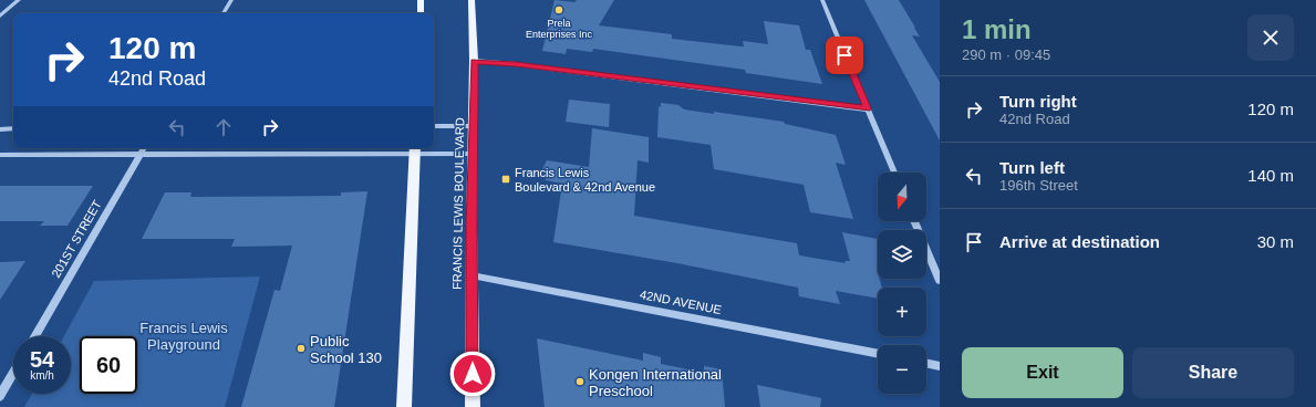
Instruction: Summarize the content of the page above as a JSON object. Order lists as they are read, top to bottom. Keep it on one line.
{"streets":{"main road":["FRANCIS LEWIS BOULEVARD"],"street":["201ST STREET","42ND AVENUE"]},"crossings":[["FRANCIS LEWIS BOULEVARD","42ND AVENUE"]],"parks":["Francis Lewis Playground"],"places":{"other":["Prela Enterprises Inc","Public School 130","Kongen International Preschool"],"transit":["Francis Lewis Boulevard & 42nd Avenue"]},"north":"bottom","page":{"heading":["1 min","290 m · 09:45"],"turn":["120 m","42nd Road"],"list":[{"name":"Turn right","note":"42nd Road","value":"120 m"},{"name":"Turn left","note":"196th Street","value":"140 m"},{"name":"Arrive at destination","value":"30 m"}],"map_buttons":["+","−"],"speed":"54 km/h","limit":"60","buttons":["Exit","Share"]}}
